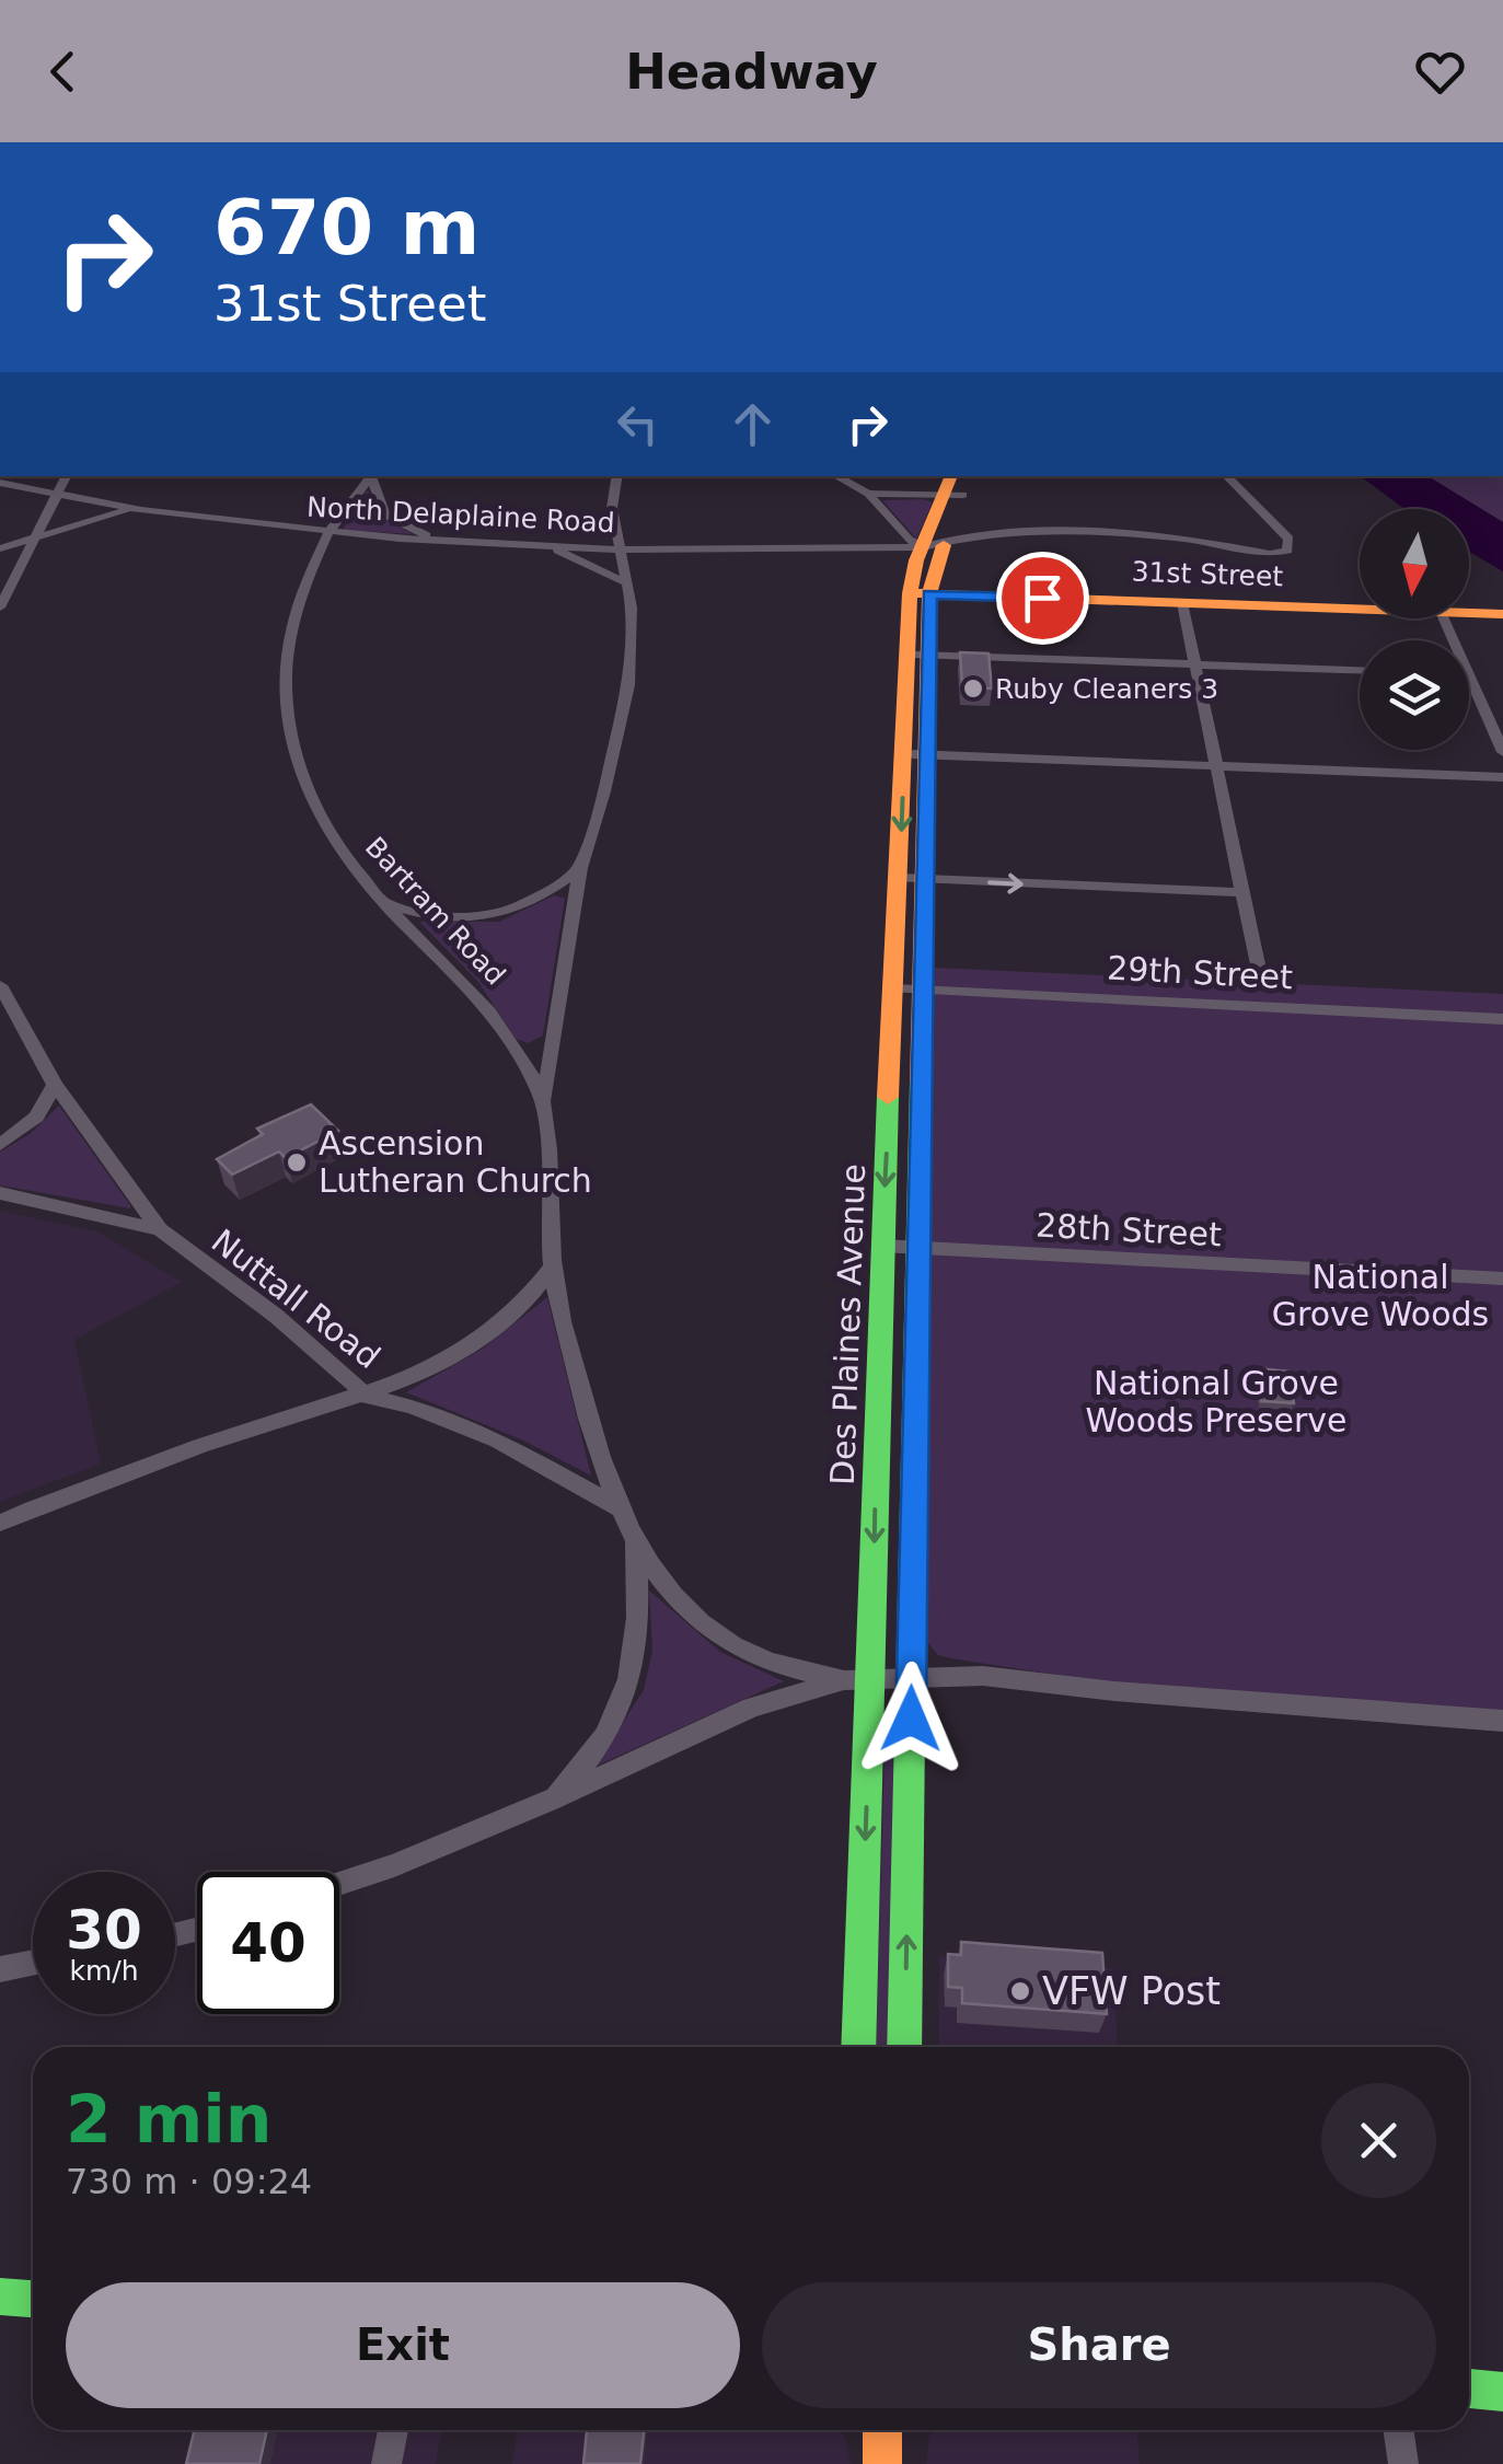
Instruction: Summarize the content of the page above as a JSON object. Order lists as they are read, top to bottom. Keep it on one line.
{"streets":{"street":["North Delaplaine Road","31st Street","Bartram Road","29th Street","28th Street","Nuttall Road","Des Plaines Avenue"]},"crossings":[["North Delaplaine Road","Bartram Road"],["North Delaplaine Road","Des Plaines Avenue"],["31st Street","Des Plaines Avenue"],["Bartram Road","Nuttall Road"],["29th Street","Des Plaines Avenue"],["28th Street","Des Plaines Avenue"]],"parks":["National Grove Woods","National Grove Woods Preserve"],"places":["Ruby Cleaners 3","Ascension Lutheran Church","VFW Post"],"north":"bottom","page":{"header":"Headway","turn":["670 m","31st Street"],"speed":"30 km/h","limit":"40","heading":["2 min","730 m · 09:24"],"buttons":["Exit","Share"]}}
